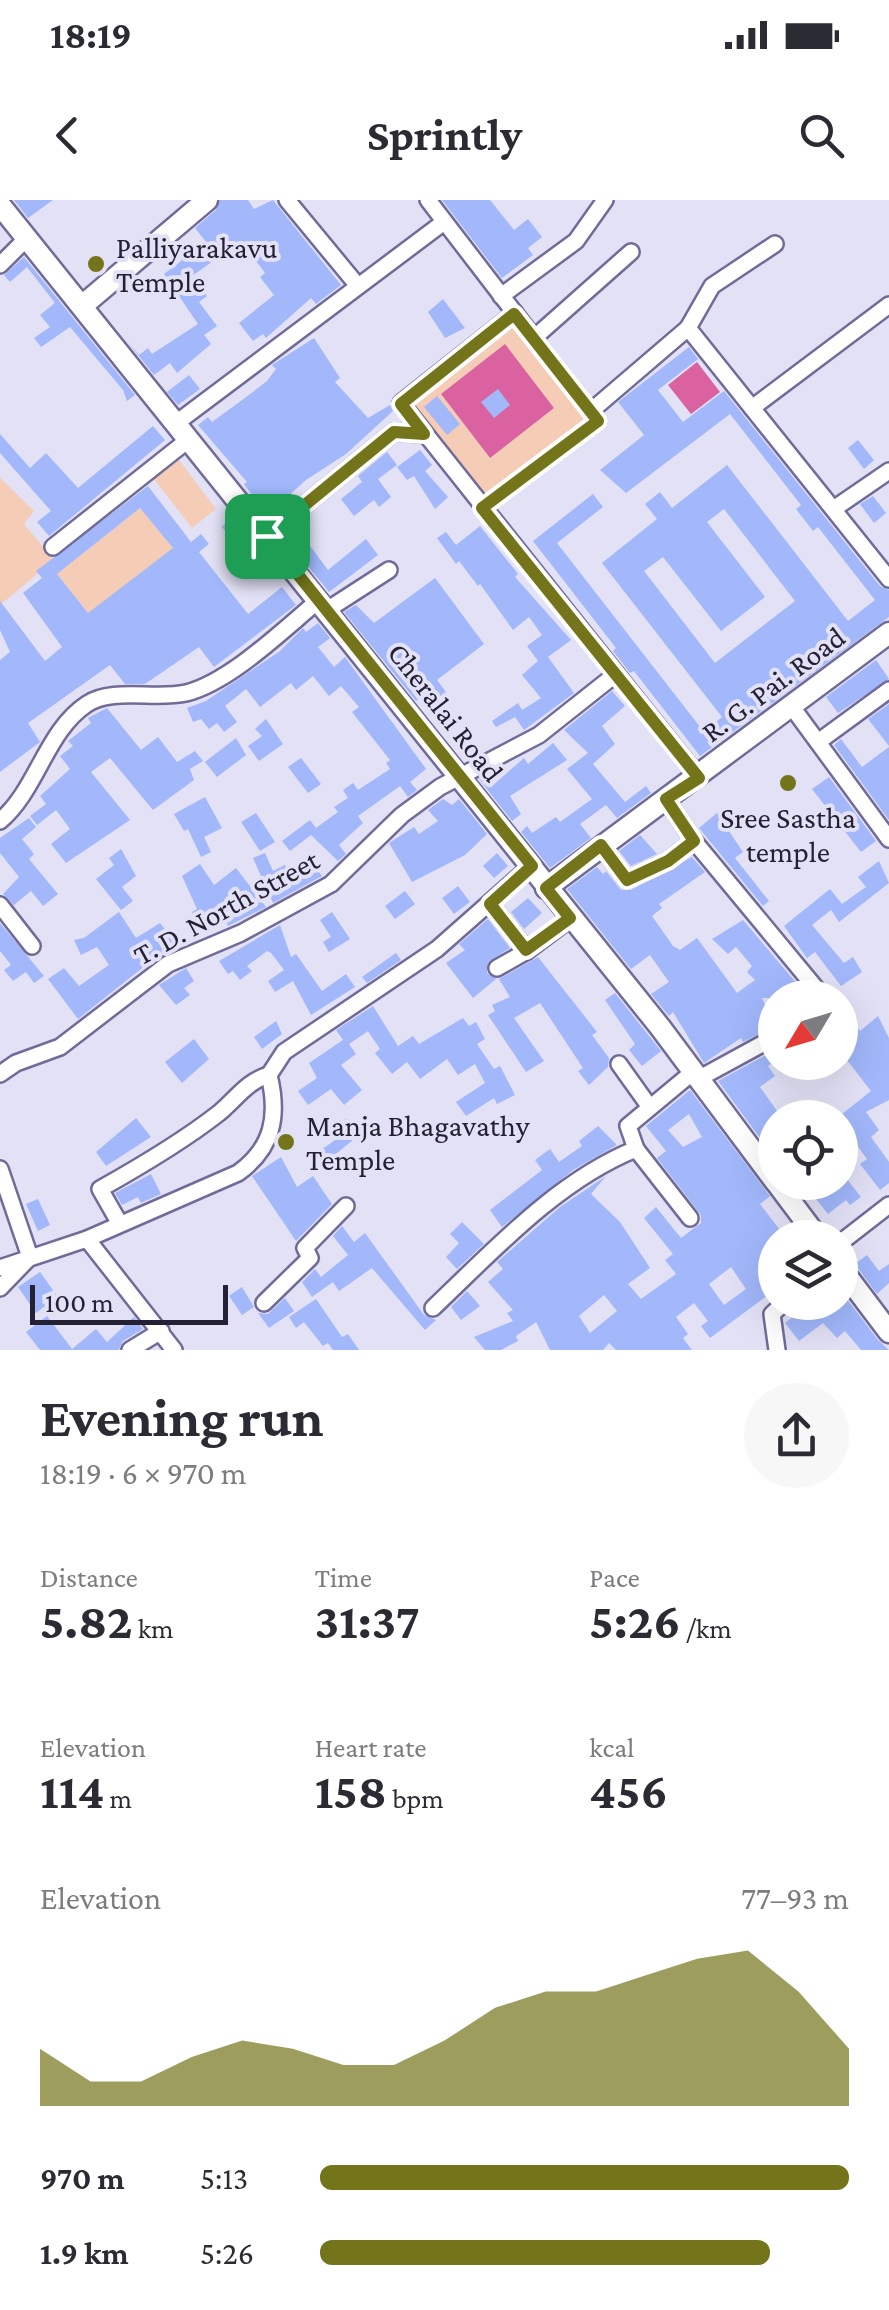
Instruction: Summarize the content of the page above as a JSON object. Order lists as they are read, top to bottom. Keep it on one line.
{"streets":{"street":["R. G. Pai. Road","Cheralai Road","T. D. North Street"]},"crossings":[["R. G. Pai. Road","Cheralai Road"],["Cheralai Road","T. D. North Street"]],"places":["Palliyarakavu Temple","Sree Sastha temple","Manja Bhagavathy Temple"],"scale_bar":"100 m","north":"bottom left","page":{"status":"18:19","header":"Sprintly","scale":"100 m","heading":["Evening run","18:19 · 6 × 970 m"],"stats":[["Distance","5.82 km"],["Time","31:37"],["Pace","5:26 /km"],["Elevation","114 m"],["Heart rate","158 bpm"],["kcal","456"]],"chart":["Elevation","77–93 m"],"list":[{"name":"970 m","note":"5:13"},{"name":"1.9 km","note":"5:26"}]}}
